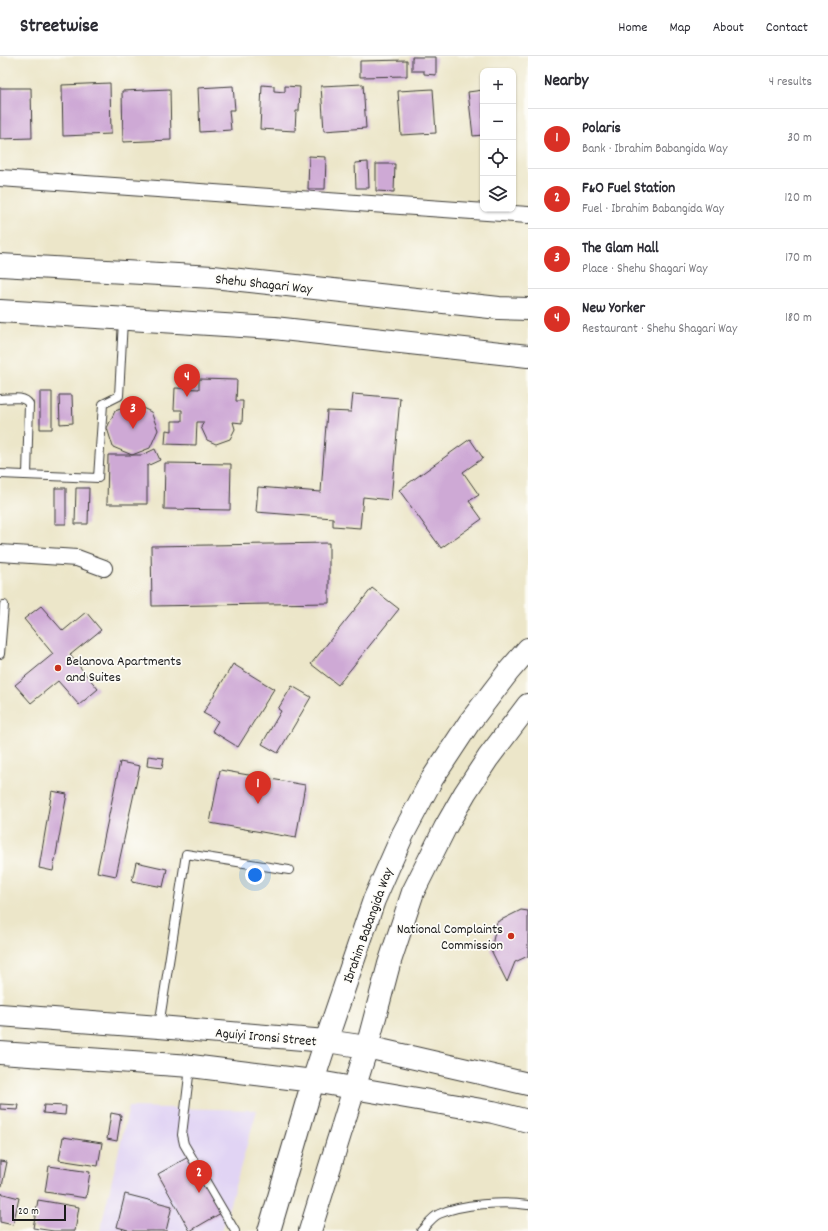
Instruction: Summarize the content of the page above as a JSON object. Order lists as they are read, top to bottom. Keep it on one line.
{"streets":{"main road":["Shehu Shagari Way","Ibrahim Babangida Way","Aguiyi Ironsi Street"]},"crossings":[["Ibrahim Babangida Way","Aguiyi Ironsi Street"]],"places":["Belanova Apartments and Suites","National Complaints Commission"],"scale_bar":"20 m","page":{"header":"Streetwise","nav":["Home","Map","About","Contact"],"heading":["Nearby","4 results"],"map_buttons":["+","−"],"list":[{"mark":"1","name":"Polaris","note":"Bank · Ibrahim Babangida Way","value":"30 m"},{"mark":"2","name":"F&O Fuel Station","note":"Fuel · Ibrahim Babangida Way","value":"120 m"},{"mark":"3","name":"The Glam Hall","note":"Place · Shehu Shagari Way","value":"170 m"},{"mark":"4","name":"New Yorker","note":"Restaurant · Shehu Shagari Way","value":"180 m"}],"pins":["4","3","1","2"],"scale":"20 m"}}
